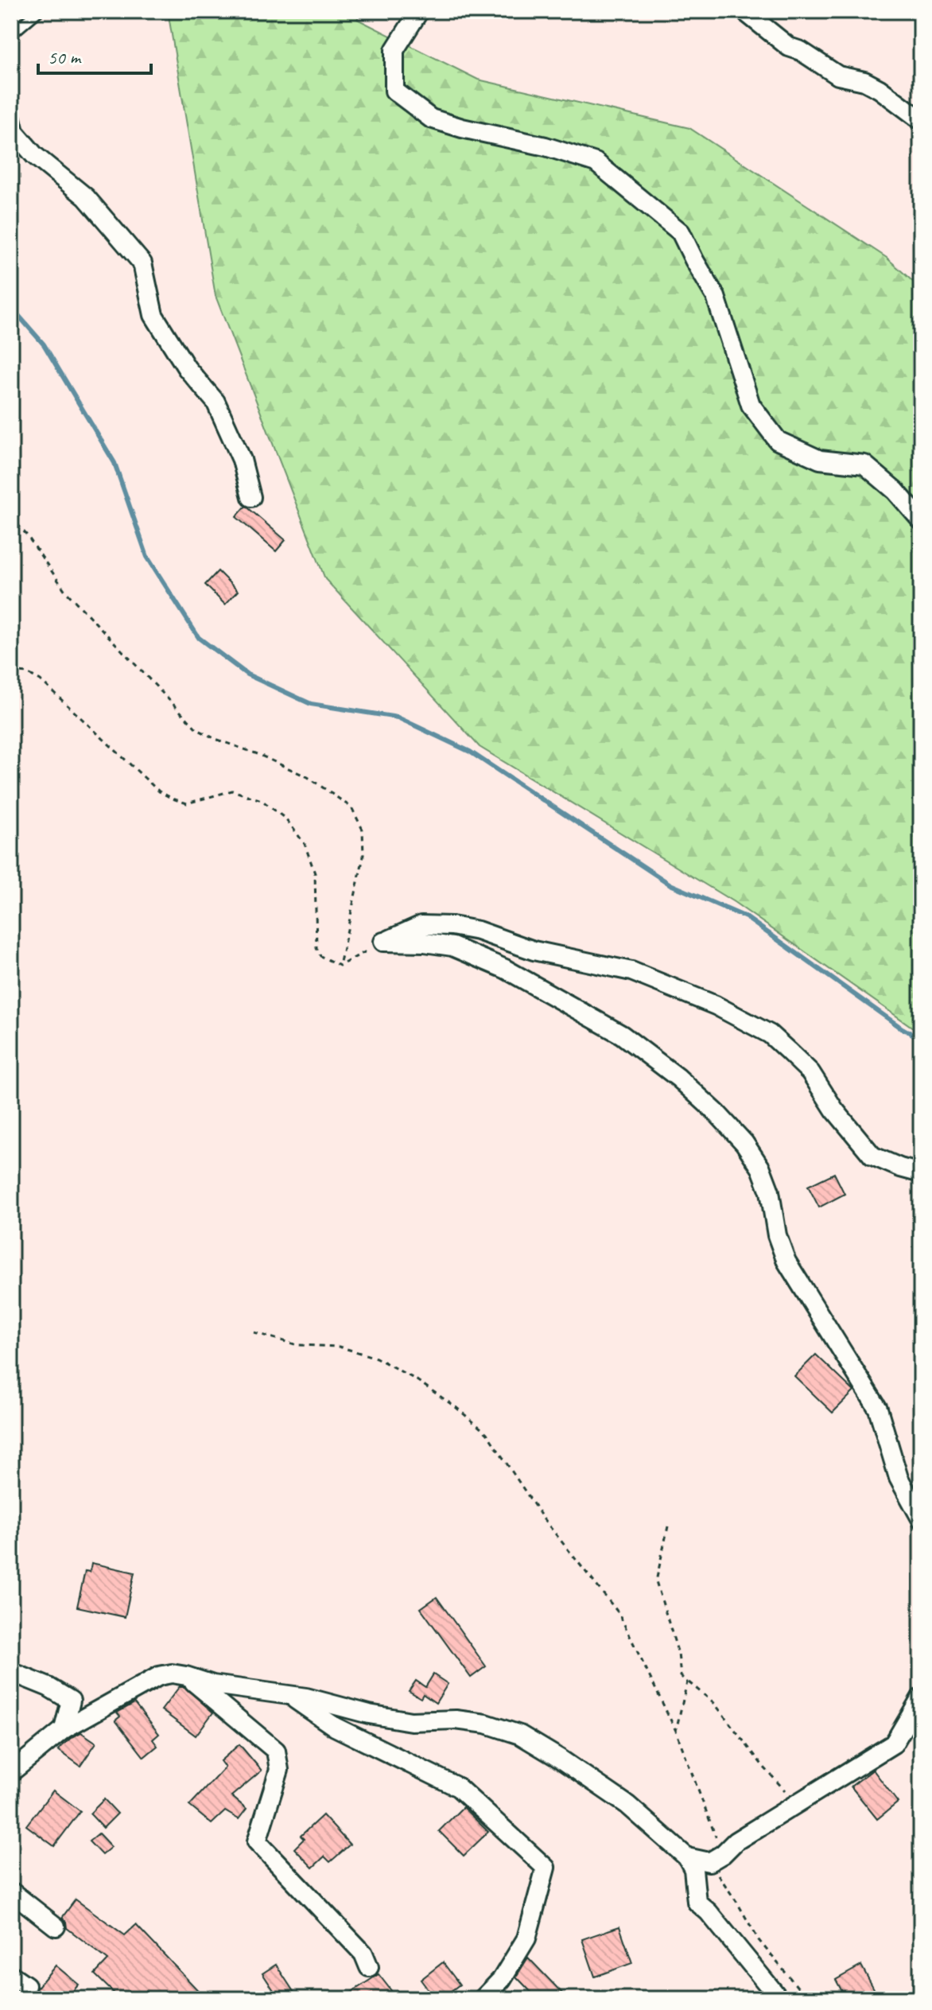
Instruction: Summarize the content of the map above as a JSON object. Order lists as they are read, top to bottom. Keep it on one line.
{"scale_bar":"50 m"}
